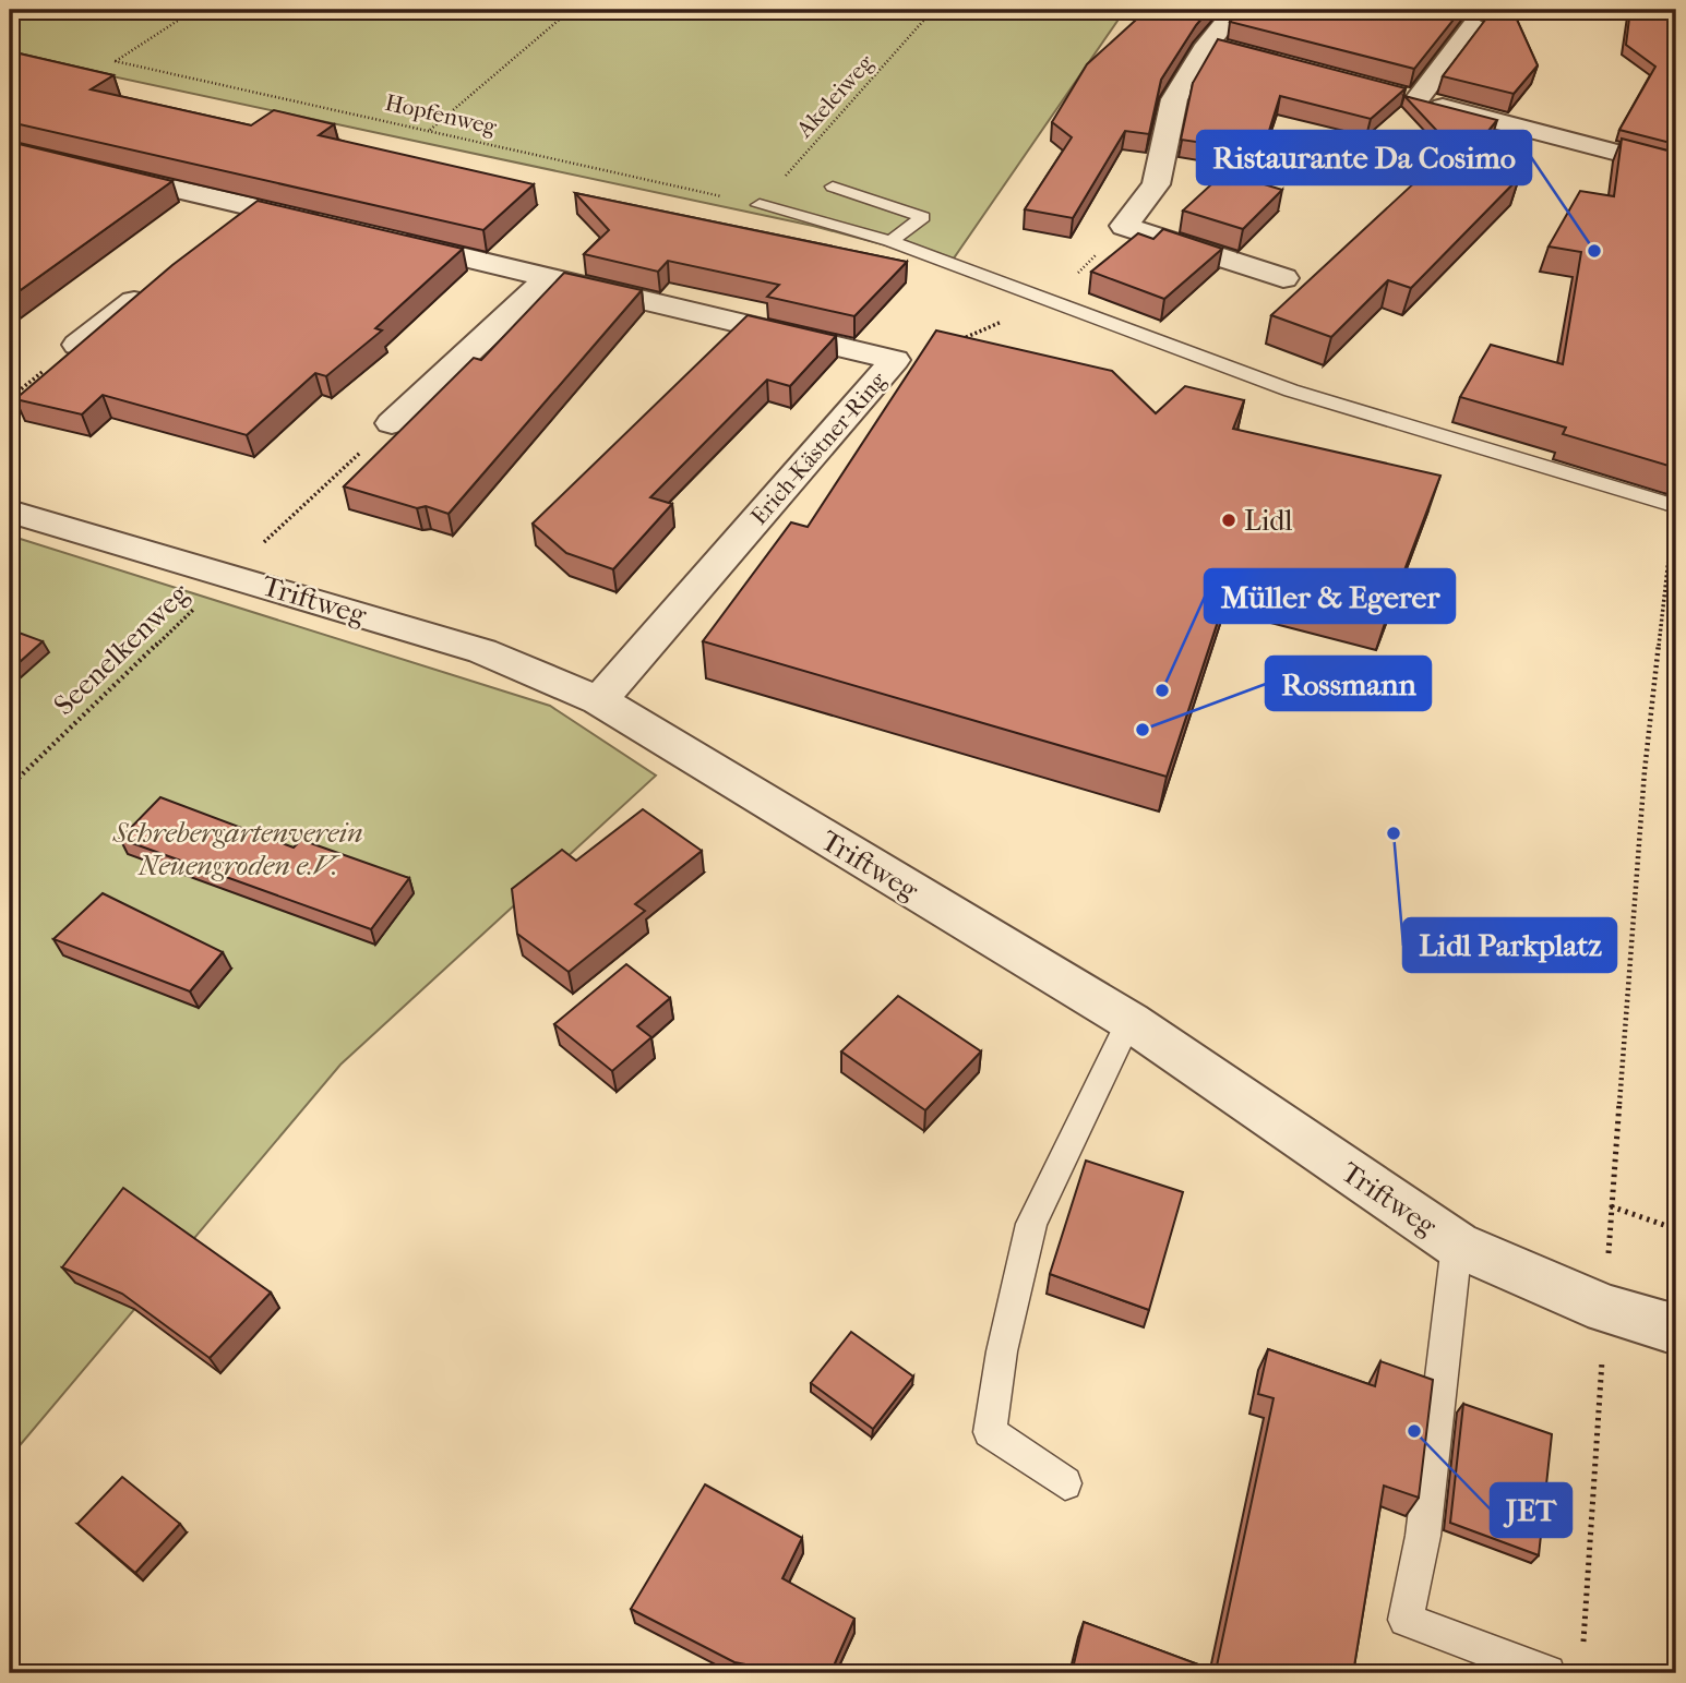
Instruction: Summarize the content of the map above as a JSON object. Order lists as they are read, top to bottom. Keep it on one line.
{"streets":{"street":["Erich-Kästner-Ring","Triftweg"],"path":["Akeleiweg","Hopfenweg","Seenelkenweg"]},"crossings":[["Akeleiweg","Hopfenweg"],["Erich-Kästner-Ring","Triftweg"],["Triftweg","Seenelkenweg"]],"parks":["Schrebergartenverein Neuengroden e.V."],"places":["Ristaurante Da Cosimo","Lidl","Müller & Egerer","Rossmann","Lidl Parkplatz","JET"]}
